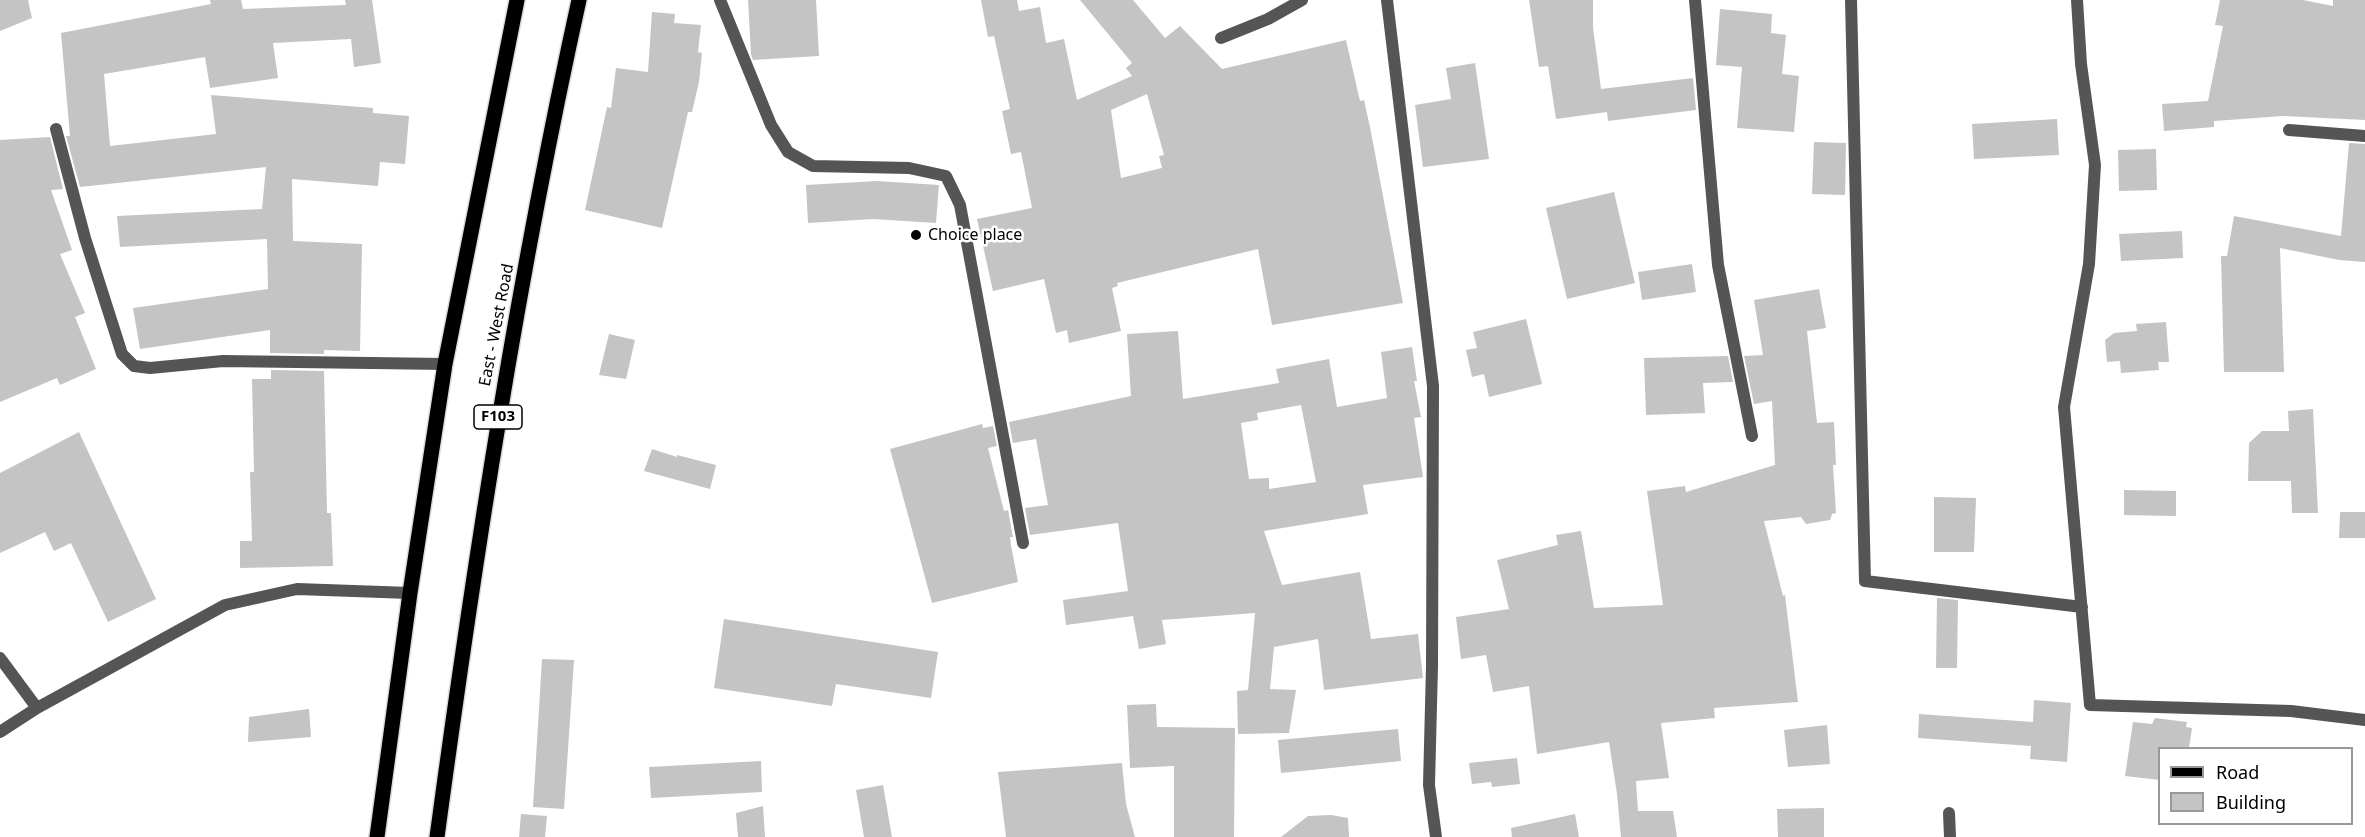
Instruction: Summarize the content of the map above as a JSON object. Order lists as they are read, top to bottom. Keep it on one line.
{"streets":{"main road":["East - West Road","F103"]},"places":["Choice place"],"legend":["Road","Building"]}
